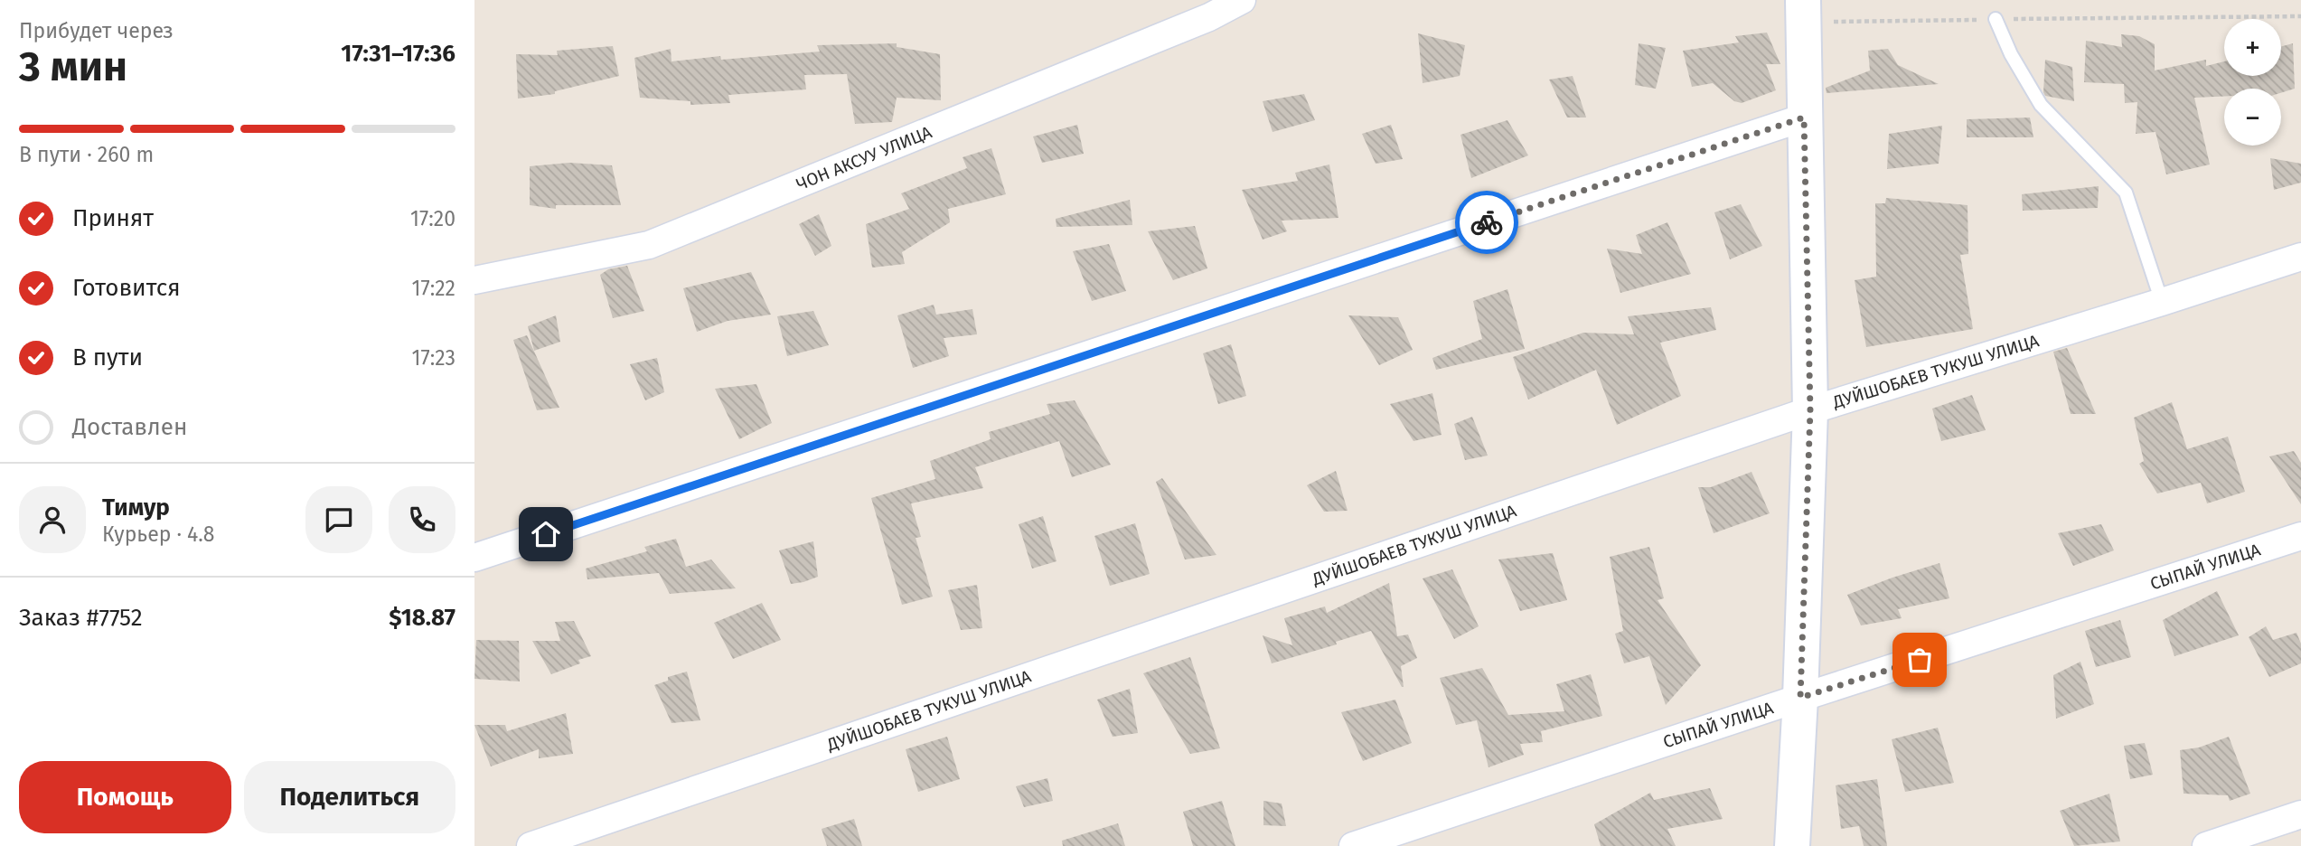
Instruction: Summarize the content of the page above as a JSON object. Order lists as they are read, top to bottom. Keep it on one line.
{"streets":{"street":["ЧОН АКСУУ УЛИЦА","ДУЙШОБАЕВ ТУКУШ УЛИЦА","СЫПАЙ УЛИЦА"]},"page":{"heading":["3 мин","Прибудет через","17:31–17:36"],"panel":["Тимур","Курьер · 4.8","Заказ #7752","$18.87"],"map_buttons":["+","−"],"bar":"В пути · 260 m","list":[["Принят","17:20"],["Готовится","17:22"],["В пути","17:23"],"Доставлен"],"buttons":["Помощь","Поделиться"]}}
